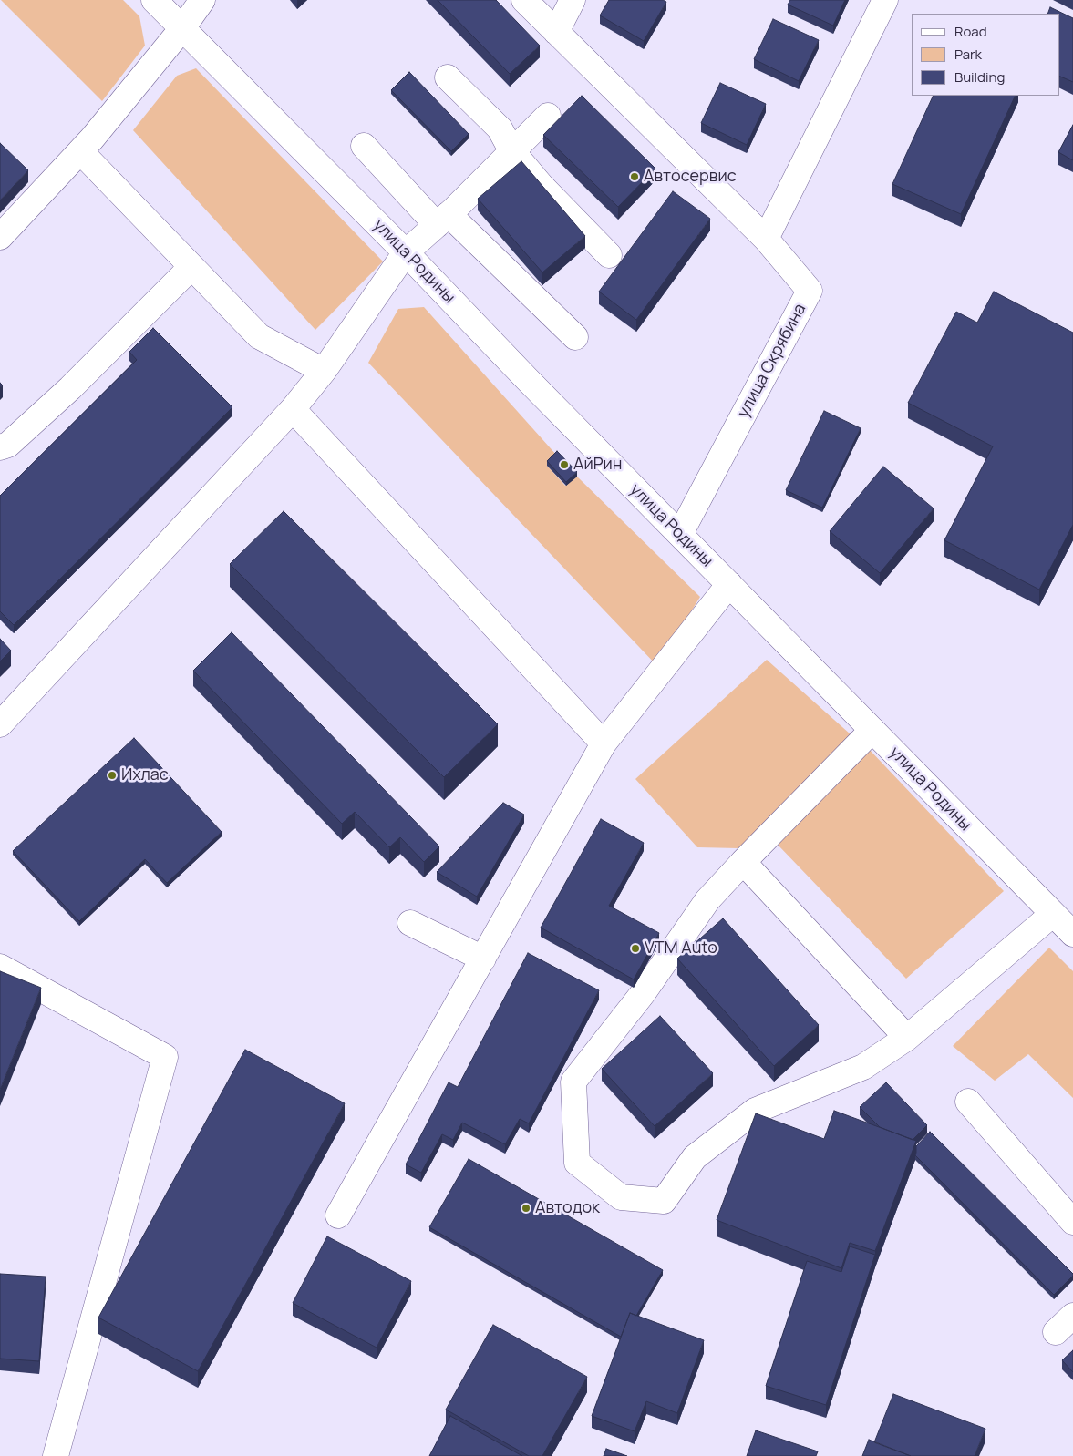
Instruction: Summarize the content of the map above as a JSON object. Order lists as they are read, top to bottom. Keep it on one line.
{"streets":{"street":["улица Родины","улица Скрябина"]},"crossings":[["улица Родины","улица Скрябина"]],"places":["Автосервис","АйРин","Ихлас","VTM Auto","Автодок"],"legend":["Road","Park","Building"]}
